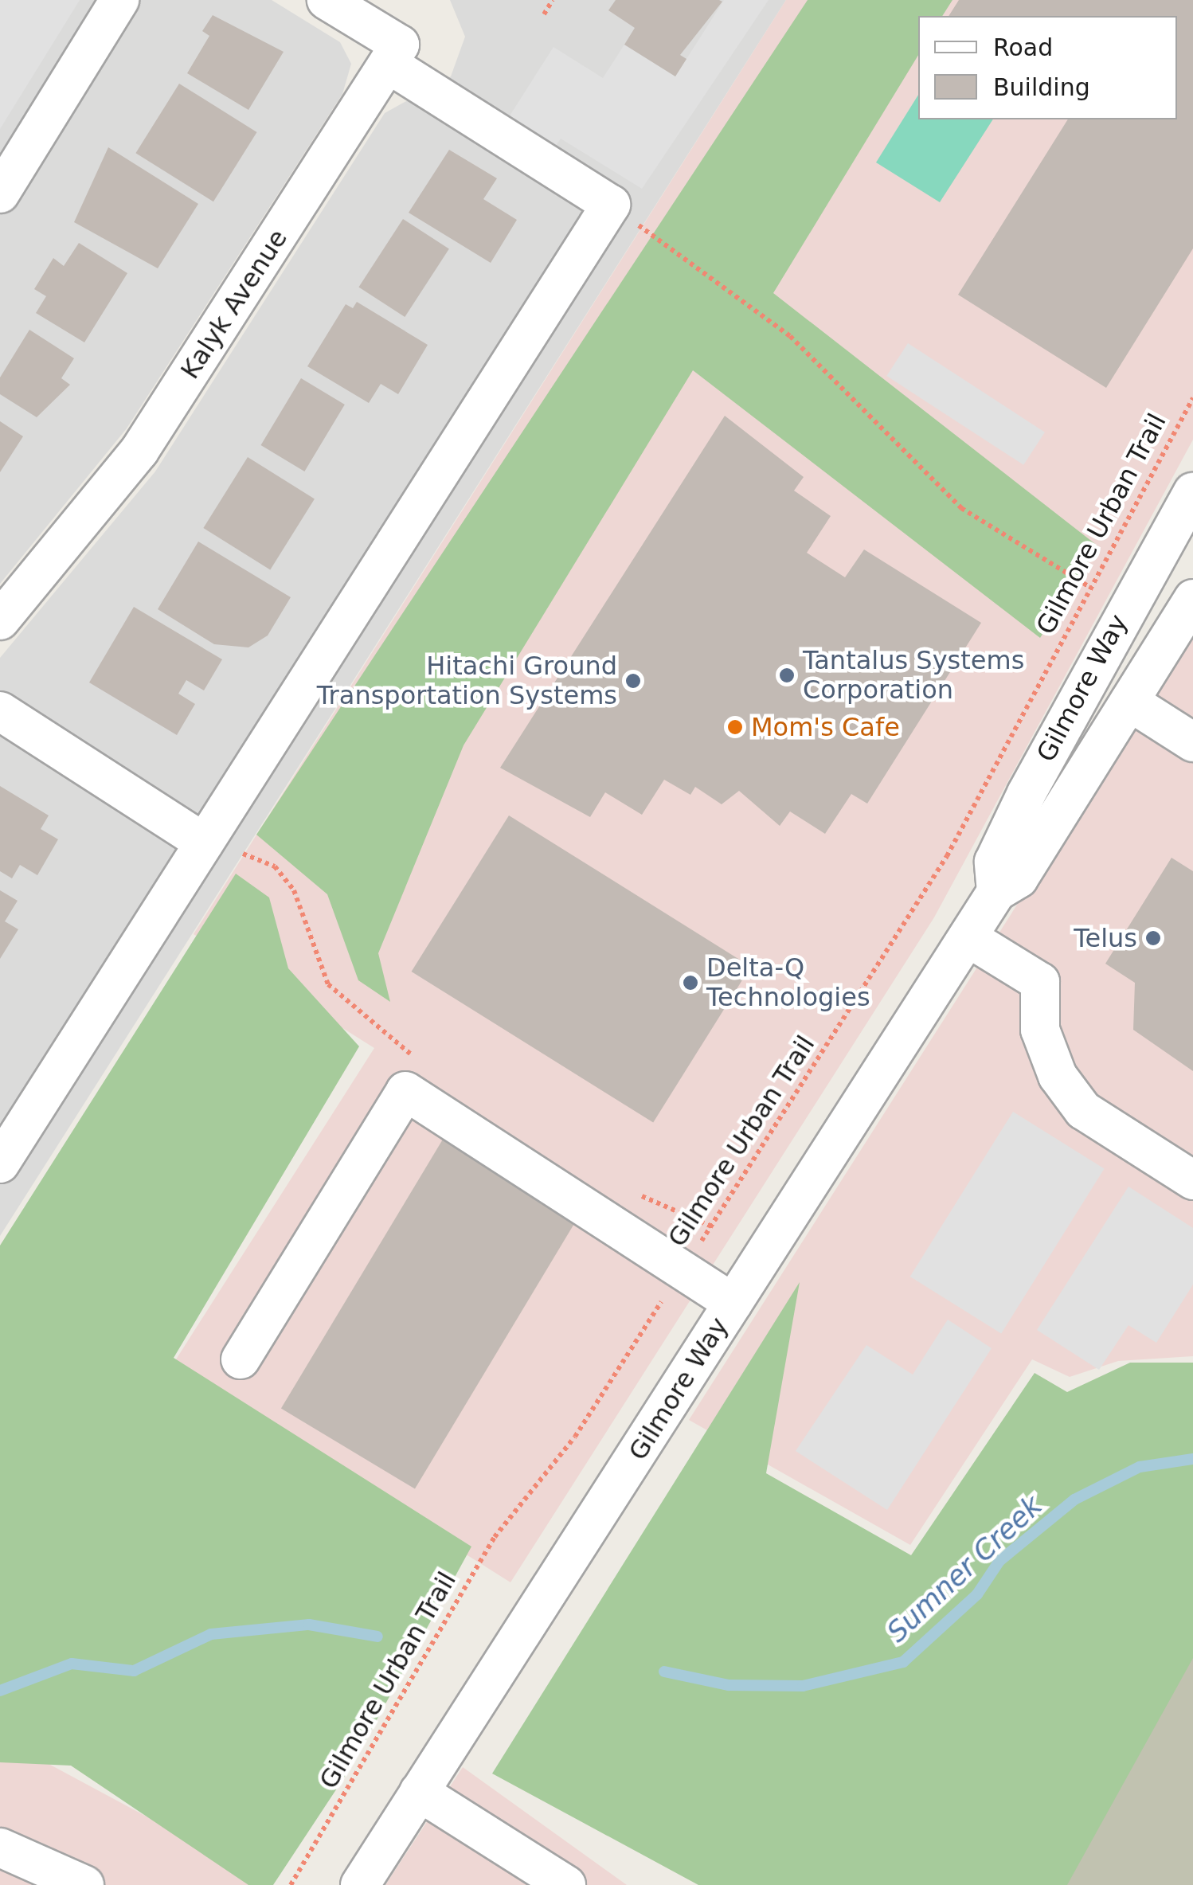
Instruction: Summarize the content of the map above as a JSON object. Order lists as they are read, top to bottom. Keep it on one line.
{"streets":{"street":["Kalyk Avenue","Gilmore Way"],"path":["Gilmore Urban Trail"]},"water":["Sumner Creek"],"places":["Tantalus Systems Corporation","Hitachi Ground Transportation Systems","Mom's Cafe","Telus","Delta-Q Technologies"],"legend":["Road","Building"]}
